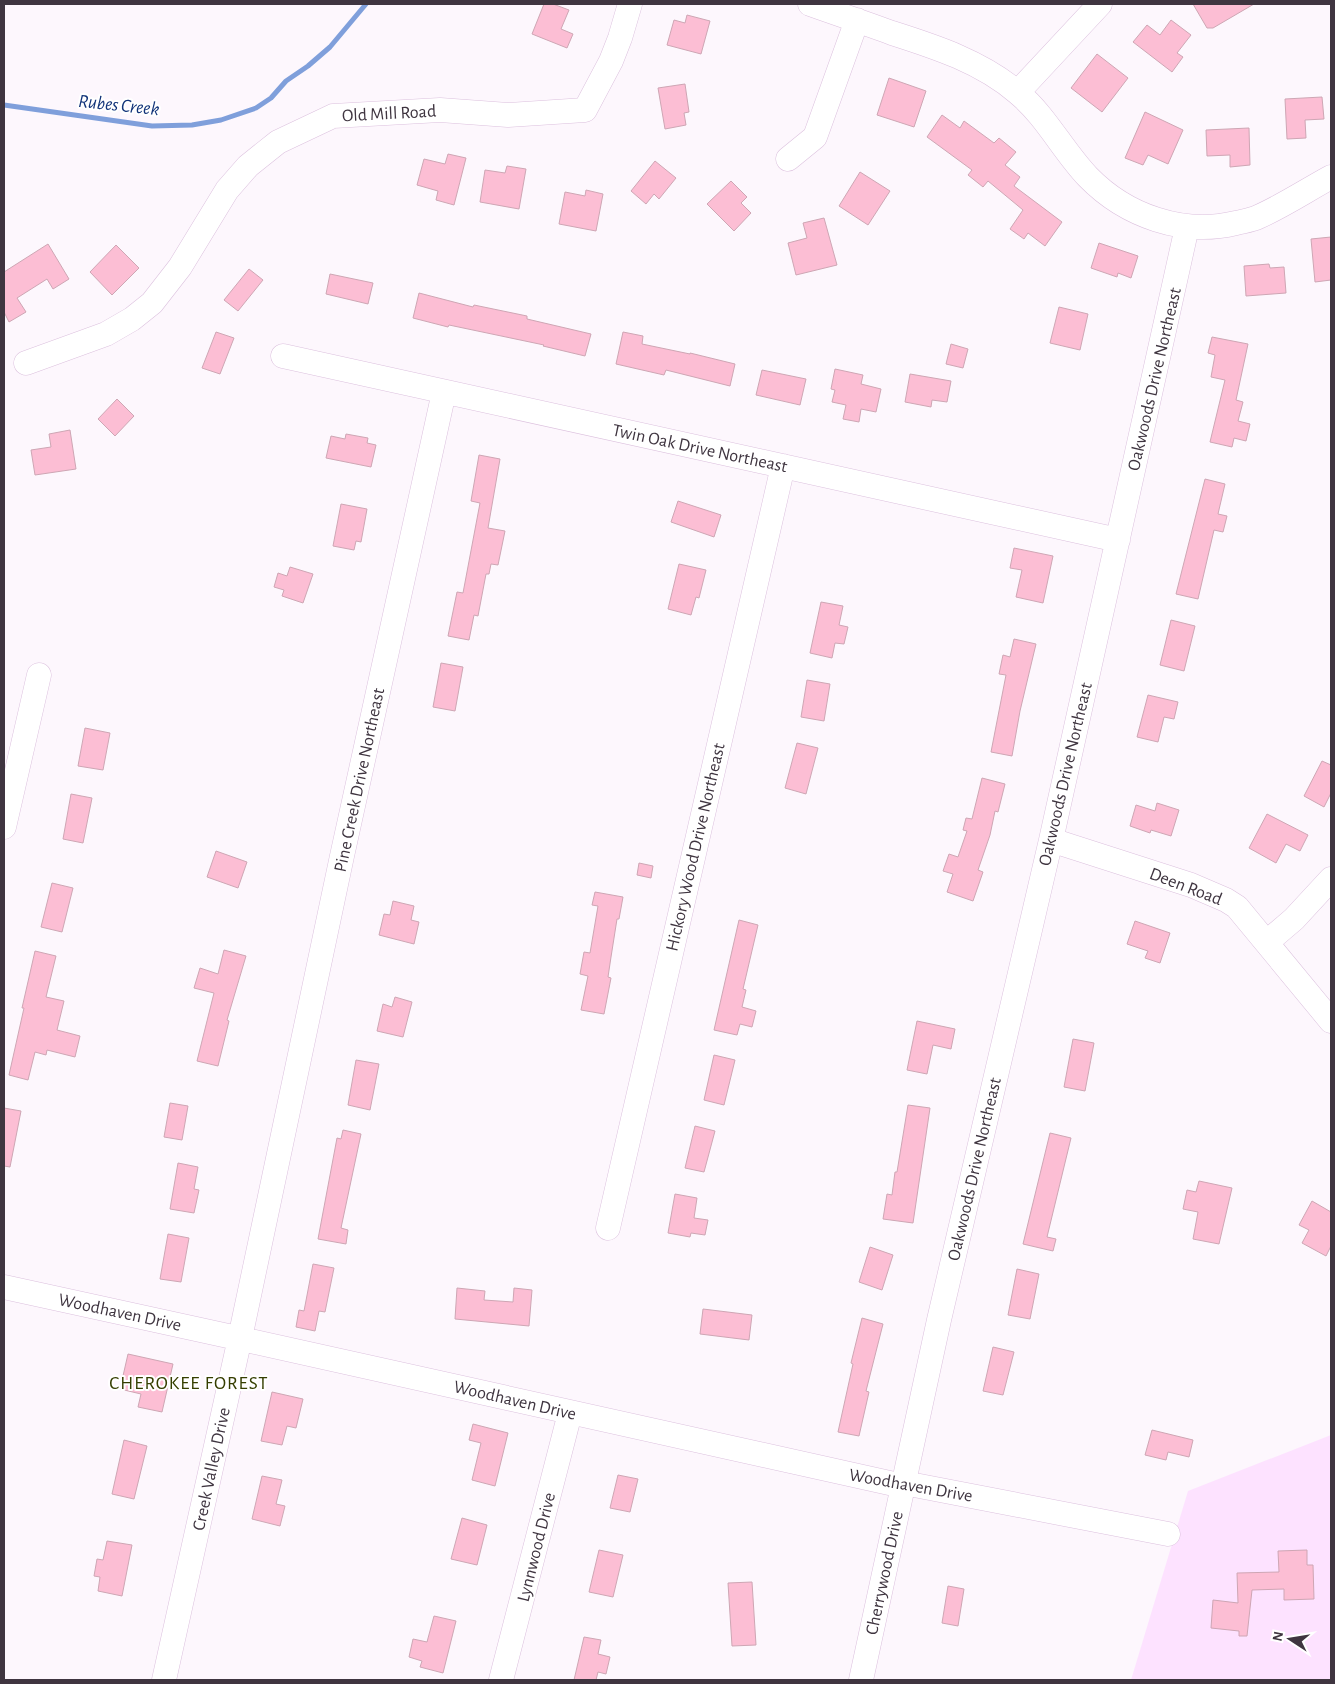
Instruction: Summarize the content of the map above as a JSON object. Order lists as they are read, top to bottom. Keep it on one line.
{"streets":{"street":["Old Mill Road","Oakwoods Drive Northeast","Twin Oak Drive Northeast","Pine Creek Drive Northeast","Hickory Wood Drive Northeast","Deen Road","Woodhaven Drive","Creek Valley Drive","Lynnwood Drive","Cherrywood Drive"]},"crossings":[["Oakwoods Drive Northeast","Twin Oak Drive Northeast"],["Oakwoods Drive Northeast","Deen Road"],["Oakwoods Drive Northeast","Cherrywood Drive"],["Twin Oak Drive Northeast","Pine Creek Drive Northeast"],["Twin Oak Drive Northeast","Hickory Wood Drive Northeast"],["Pine Creek Drive Northeast","Creek Valley Drive"],["Woodhaven Drive","Creek Valley Drive"],["Woodhaven Drive","Lynnwood Drive"],["Woodhaven Drive","Cherrywood Drive"]],"districts":["CHEROKEE FOREST"],"water":["Rubes Creek"],"north":"left"}
